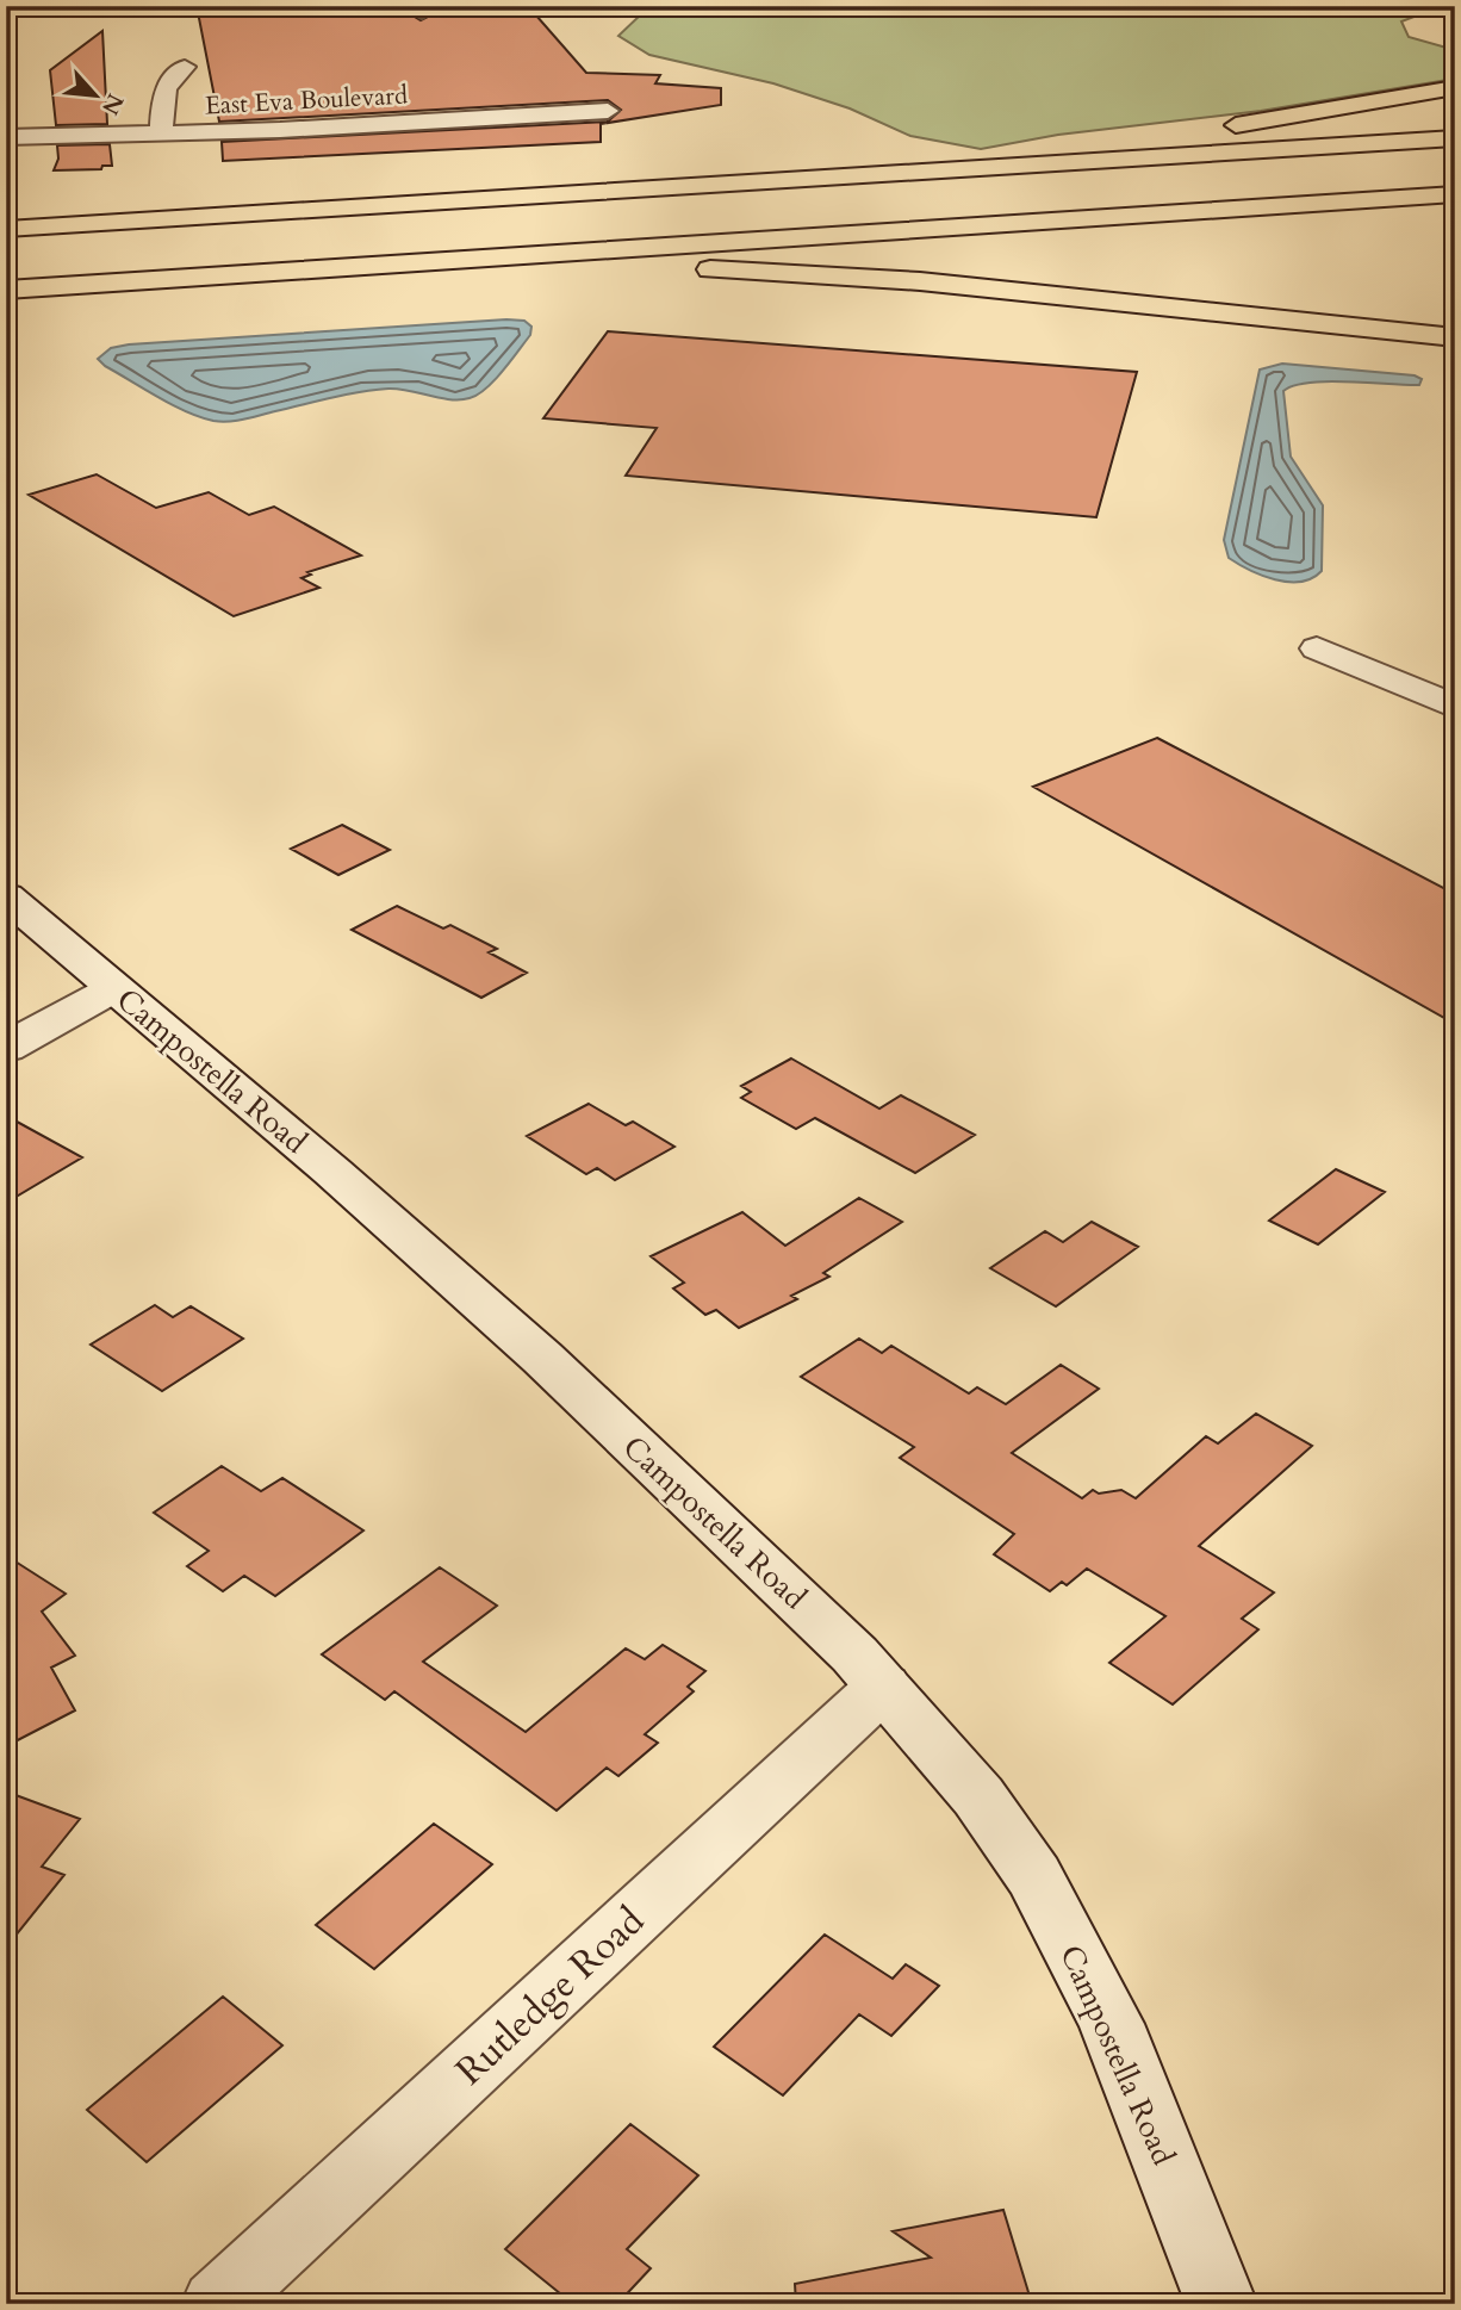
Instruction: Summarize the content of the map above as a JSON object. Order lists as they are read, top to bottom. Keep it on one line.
{"streets":{"street":["East Eva Boulevard","Campostella Road","Rutledge Road"]},"crossings":[["Campostella Road","Rutledge Road"]],"north":"bottom right"}
